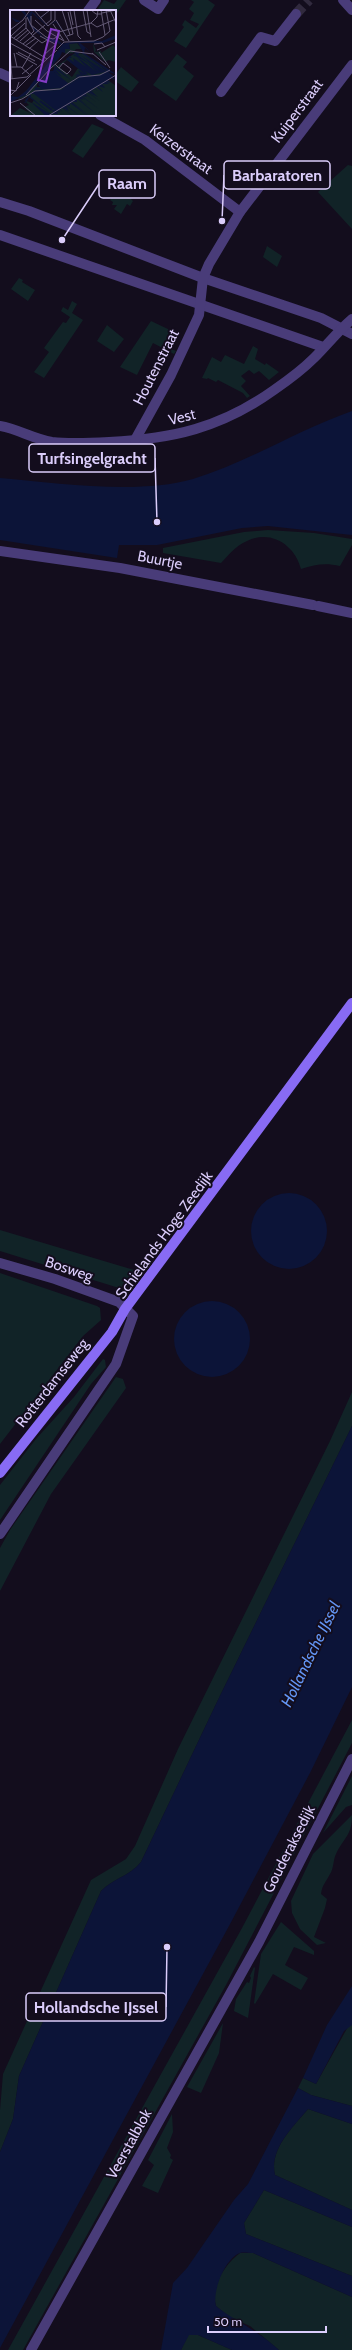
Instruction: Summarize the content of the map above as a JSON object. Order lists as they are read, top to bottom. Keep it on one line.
{"streets":{"main road":["Schielands Hoge Zeedijk","Rotterdamseweg"],"street":["Kuiperstraat","Keizerstraat","Houtenstraat","Vest","Buurtje","Bosweg","Gouderaksedijk","Veerstalblok"]},"crossings":[["Kuiperstraat","Keizerstraat"],["Kuiperstraat","Houtenstraat"],["Houtenstraat","Vest"],["Schielands Hoge Zeedijk","Bosweg"],["Schielands Hoge Zeedijk","Rotterdamseweg"],["Bosweg","Rotterdamseweg"],["Gouderaksedijk","Veerstalblok"]],"water":["Hollandsche IJssel"],"places":["Barbaratoren","Raam","Turfsingelgracht","Hollandsche IJssel"],"scale_bar":"50 m"}
